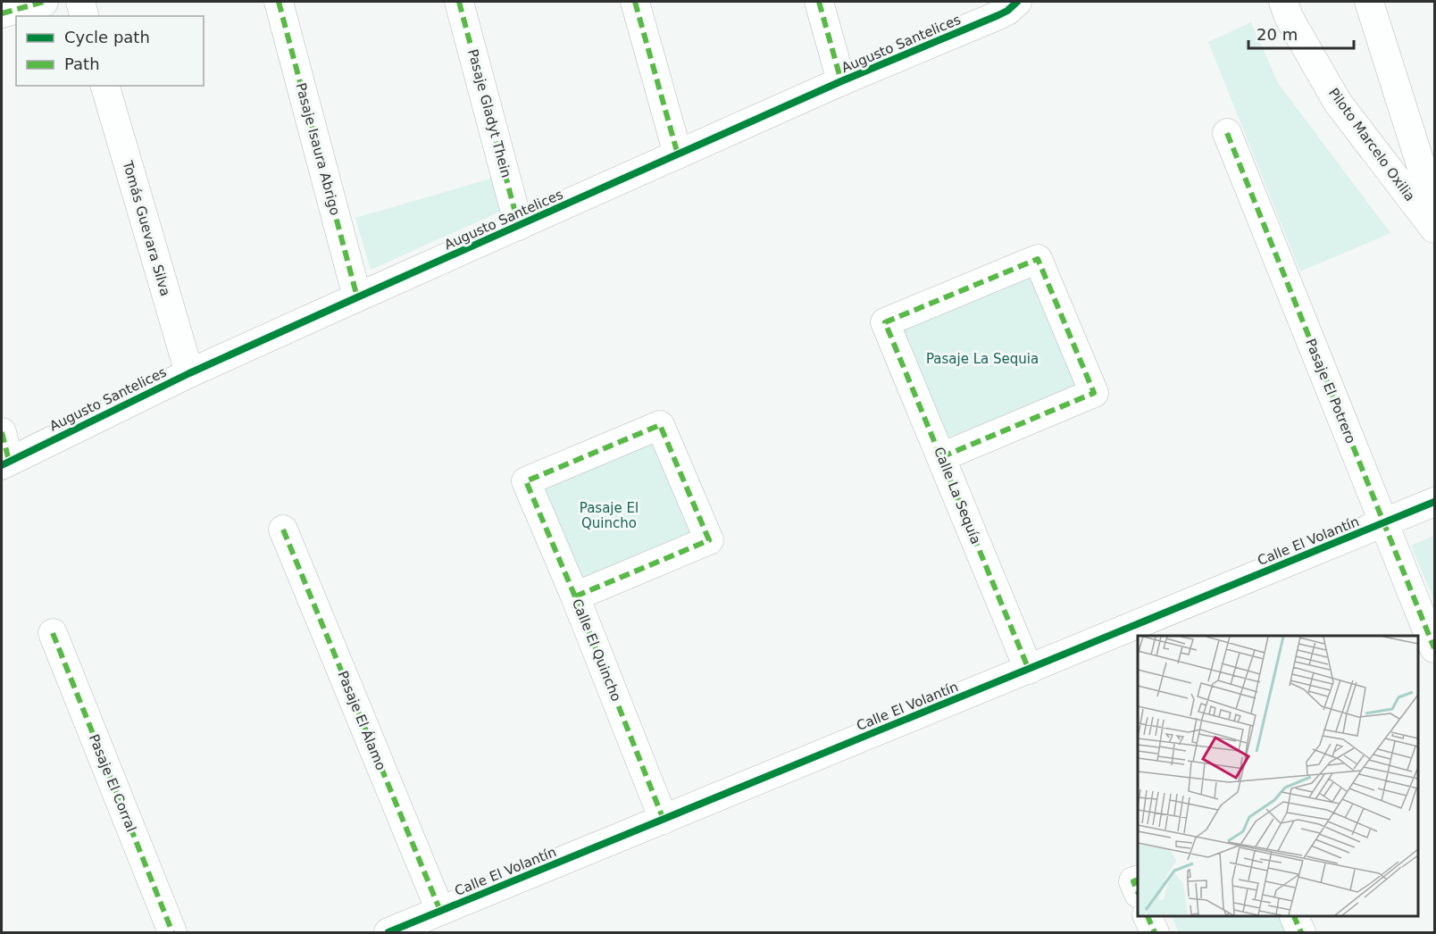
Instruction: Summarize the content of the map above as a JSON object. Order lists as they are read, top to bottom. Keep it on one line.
{"streets":{"street":["Augusto Santelices","Pasaje Gladyt Thein","Piloto Marcelo Oxilia","Pasaje Isaura Abrigo","Tomás Guevara Silva","Pasaje El Potrero","Calle La Sequía","Calle El Volantín","Calle El Quincho","Pasaje El Álamo","Pasaje El Corral"]},"crossings":[["Augusto Santelices","Pasaje Gladyt Thein"],["Augusto Santelices","Pasaje Isaura Abrigo"],["Augusto Santelices","Tomás Guevara Silva"],["Pasaje El Potrero","Calle El Volantín"],["Calle La Sequía","Calle El Volantín"],["Calle El Volantín","Calle El Quincho"],["Calle El Volantín","Pasaje El Álamo"]],"parks":["Pasaje La Sequia","Pasaje El Quincho"],"legend":["Cycle path","Path"],"scale_bar":"20 m"}
